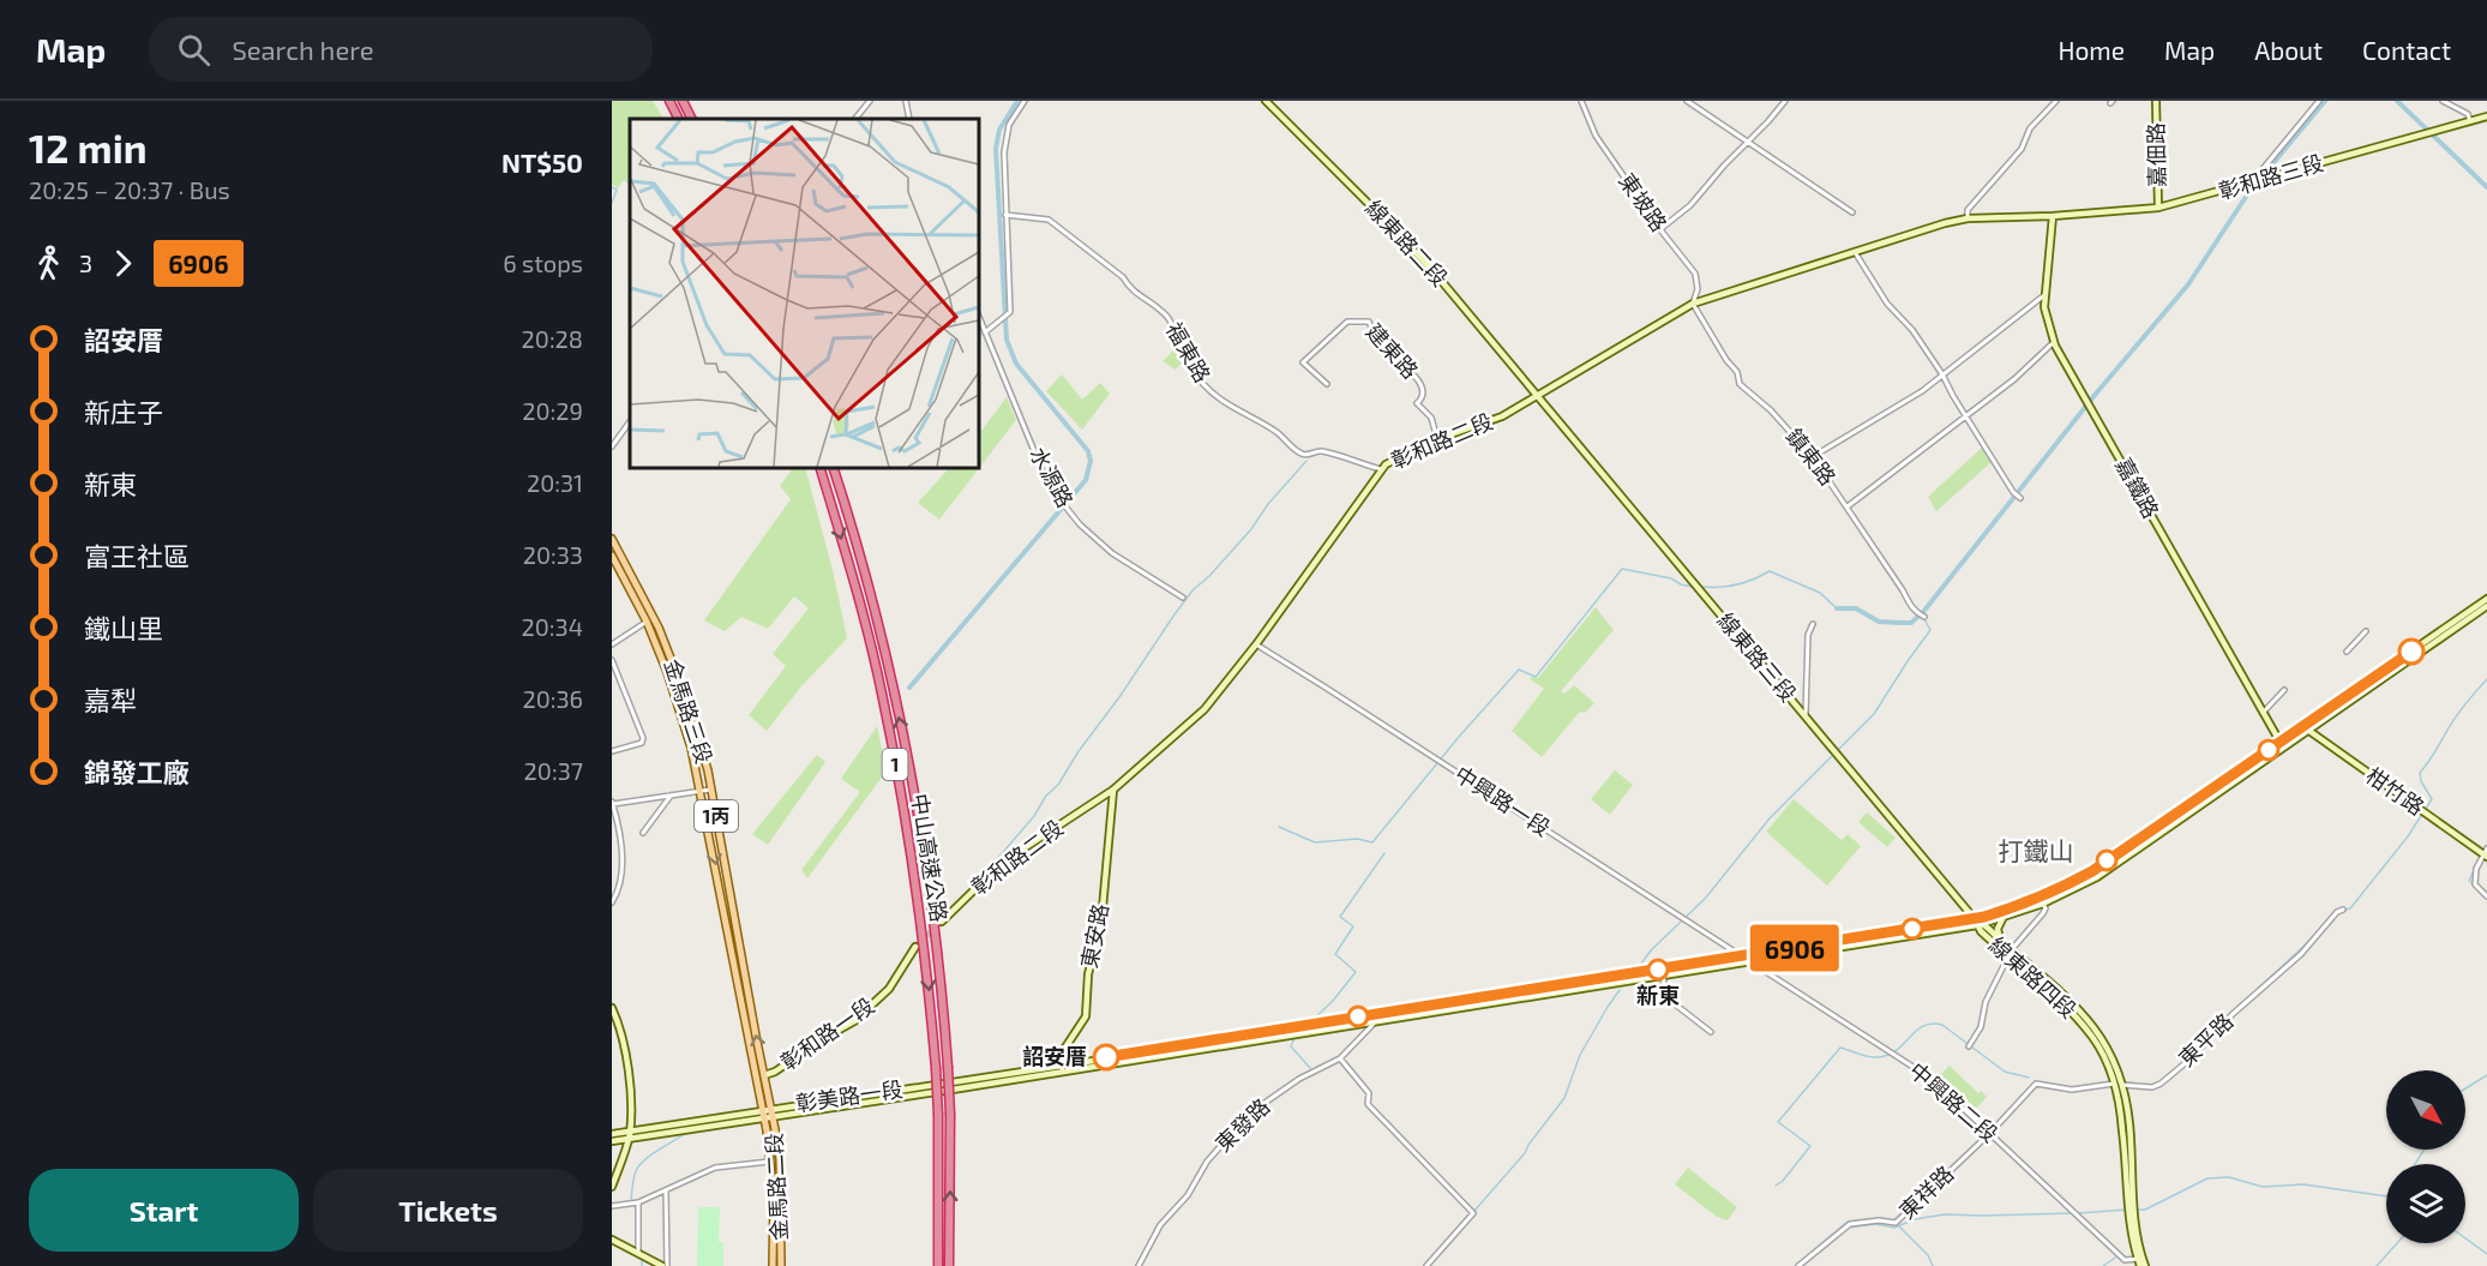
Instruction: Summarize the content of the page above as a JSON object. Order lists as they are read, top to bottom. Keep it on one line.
{"streets":{"highway":["1","中山高速公路"],"main road":["嘉佃路","彰和路三段","線東路二段","彰和路二段","嘉鐵路","線東路三段","金馬路三段","柑竹路","1丙","東安路","線東路四段","彰和路一段","彰美路一段","金馬路二段"],"street":["東坡路","建東路","福東路","鎮東路","水源路","中興路一段","東平路","中興路二段","東發路","東祥路"]},"crossings":[["嘉佃路","彰和路三段"],["彰和路三段","彰和路二段"],["彰和路三段","嘉鐵路"],["東坡路","彰和路二段"],["東坡路","鎮東路"],["線東路二段","彰和路二段"],["線東路二段","線東路三段"],["建東路","彰和路二段"],["福東路","彰和路二段"],["彰和路二段","鎮東路"],["彰和路二段","嘉鐵路"],["彰和路二段","線東路三段"],["彰和路二段","中興路一段"],["彰和路二段","東安路"],["線東路三段","線東路四段"],["金馬路三段","彰和路一段"],["金馬路三段","彰美路一段"],["金馬路三段","金馬路二段"],["中興路一段","中興路二段"],["線東路四段","東平路"],["線東路四段","中興路二段"],["東平路","東祥路"],["彰美路一段","金馬路二段"],["中興路二段","東祥路"]],"districts":["打鐵山"],"places":["新東","詔安厝"],"lines":["bus line 6906"],"north":"bottom right","page":{"header":"Map","search":"Search here","nav":["Home","Map","About","Contact"],"heading":["12 min","20:25 – 20:37 · Bus","NT$50"],"on_map":"6906","legs":["3","6906","6 stops"],"list":[{"name":"詔安厝","value":"20:28"},{"name":"新庄子","value":"20:29"},{"name":"新東","value":"20:31"},{"name":"富王社區","value":"20:33"},{"name":"鐵山里","value":"20:34"},{"name":"嘉犁","value":"20:36"},{"name":"錦發工廠","value":"20:37"}],"buttons":["Start","Tickets"]}}
